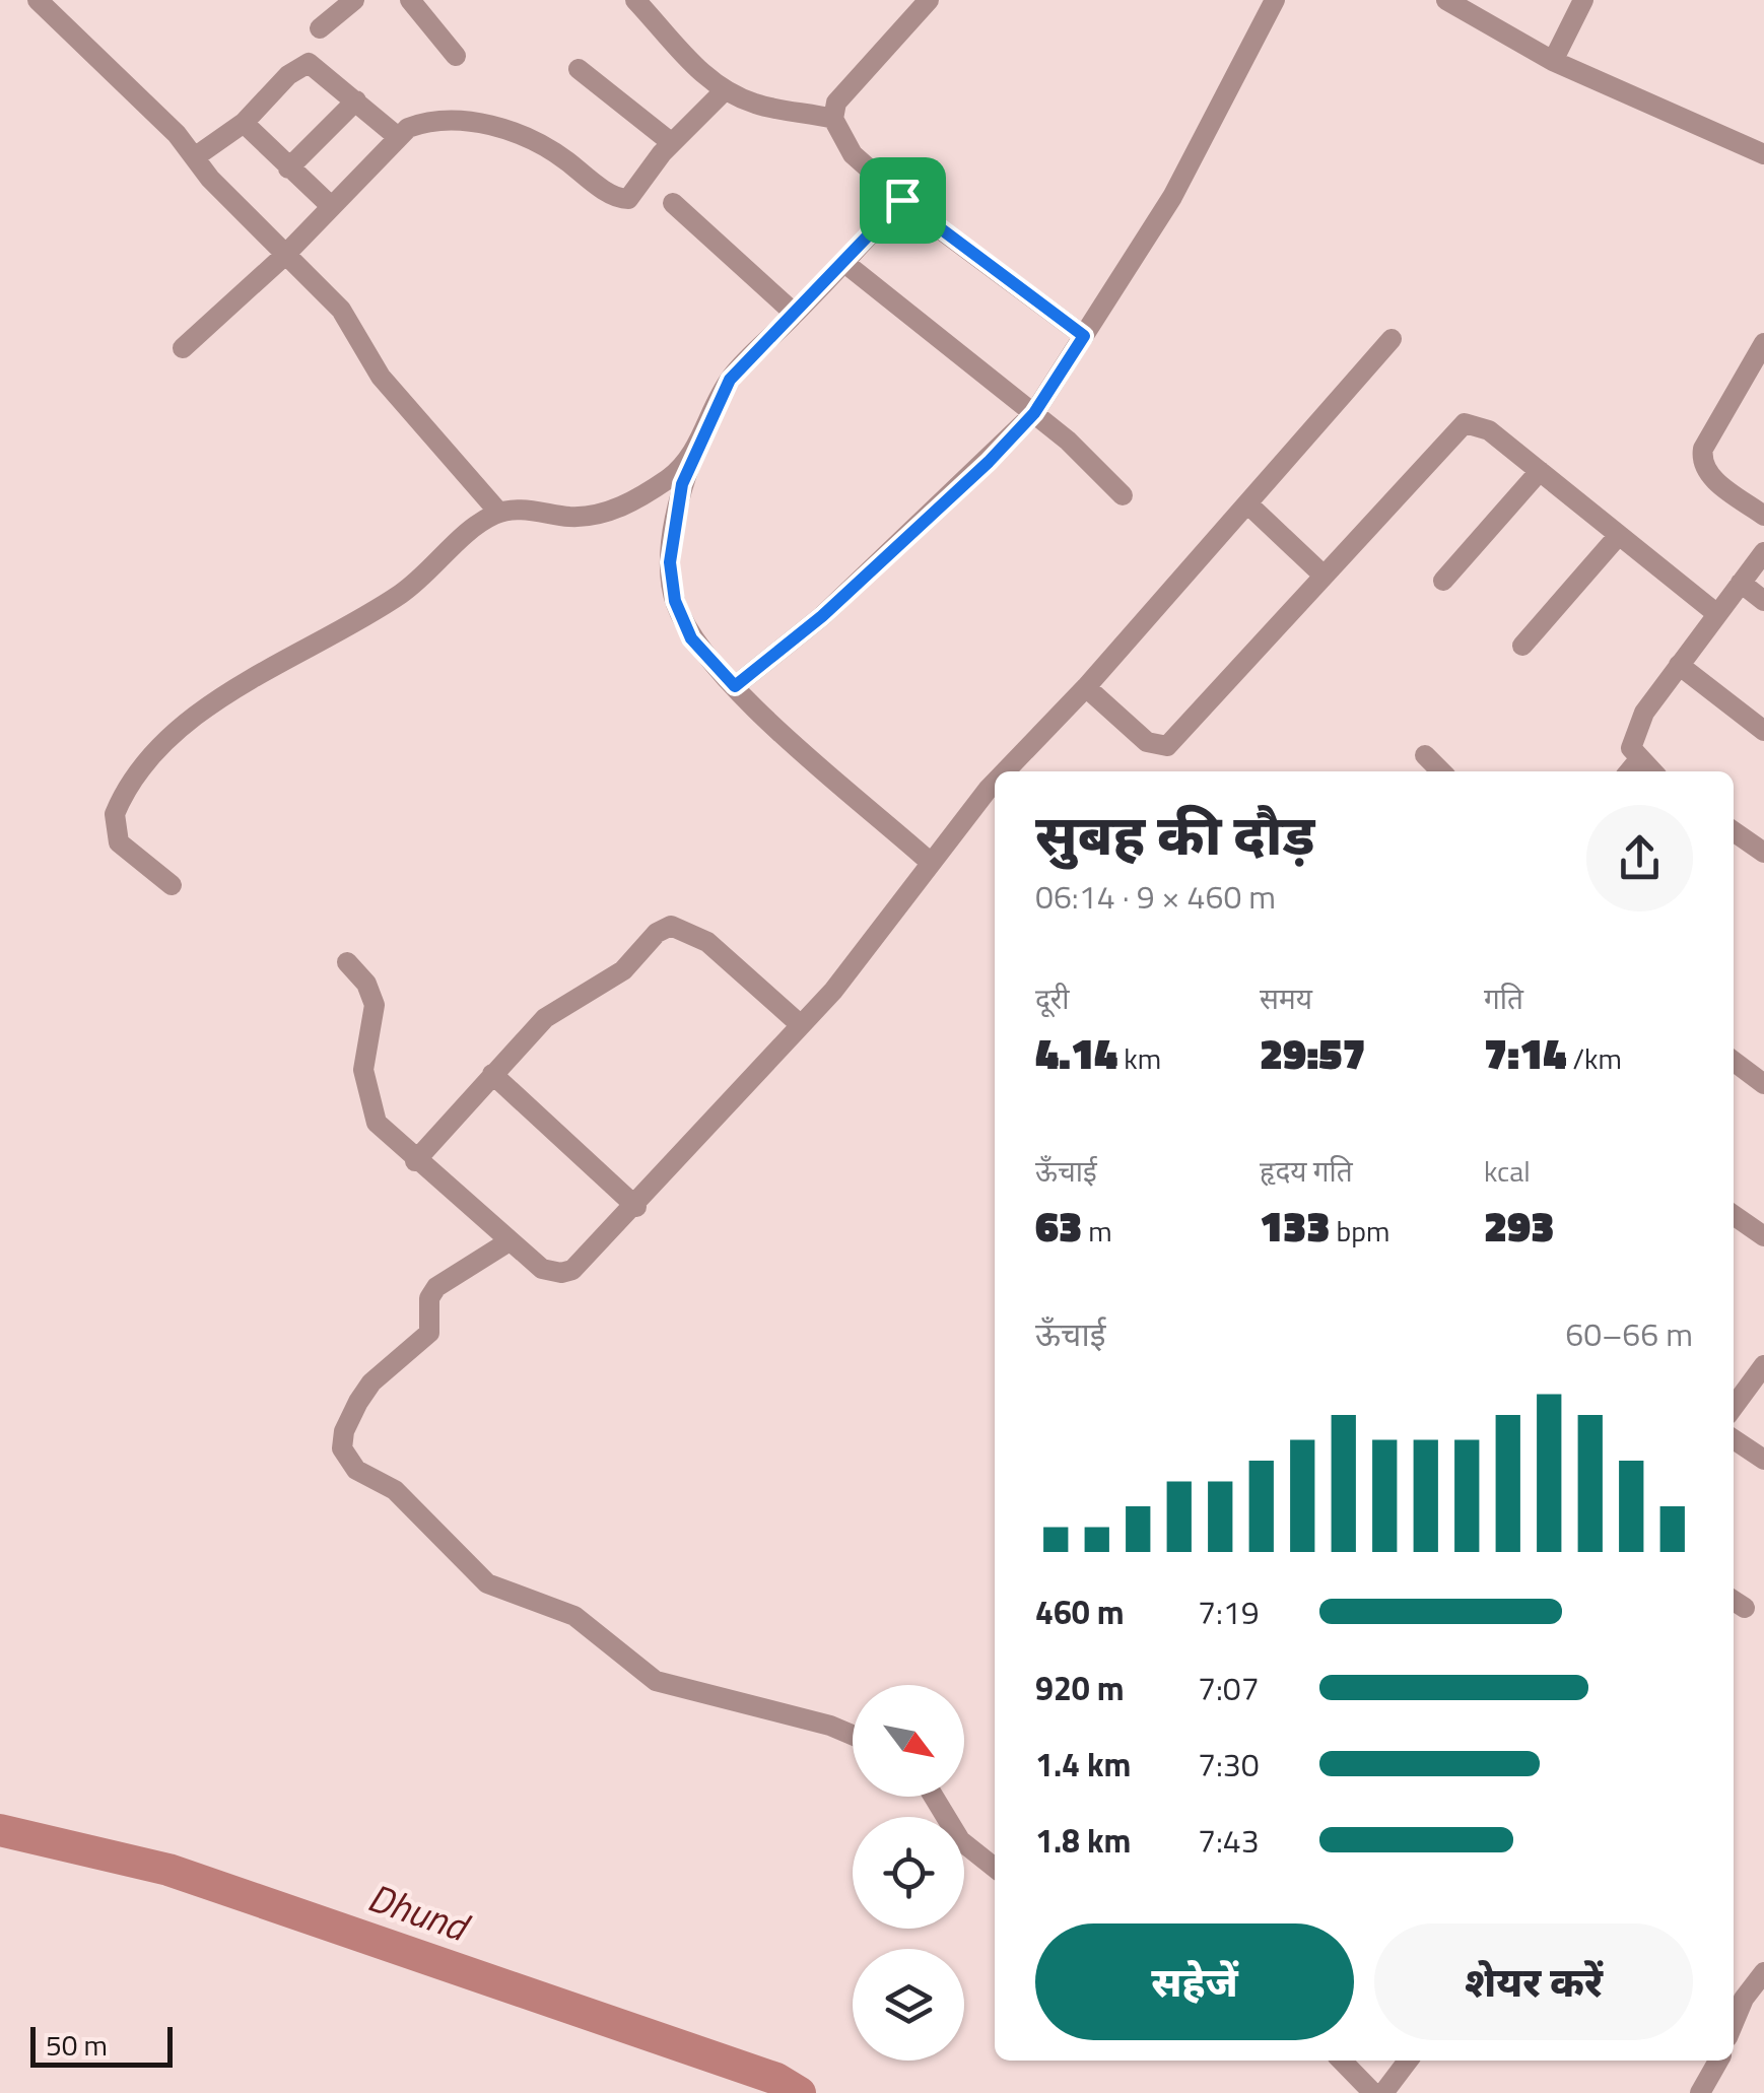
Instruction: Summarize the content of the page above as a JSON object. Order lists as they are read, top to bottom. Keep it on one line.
{"water":["Dhund"],"scale_bar":"50 m","north":"bottom right","page":{"heading":["सुबह की दौड़","06:14 · 9 × 460 m"],"stats":[["दूरी","4.14 km"],["समय","29:57"],["गति","7:14 /km"],["ऊँचाई","63 m"],["हृदय गति","133 bpm"],["kcal","293"]],"chart":["ऊँचाई","60–66 m"],"list":[{"name":"460 m","note":"7:19"},{"name":"920 m","note":"7:07"},{"name":"1.4 km","note":"7:30"},{"name":"1.8 km","note":"7:43"}],"buttons":["सहेजें","शेयर करें"],"scale":"50 m"}}
